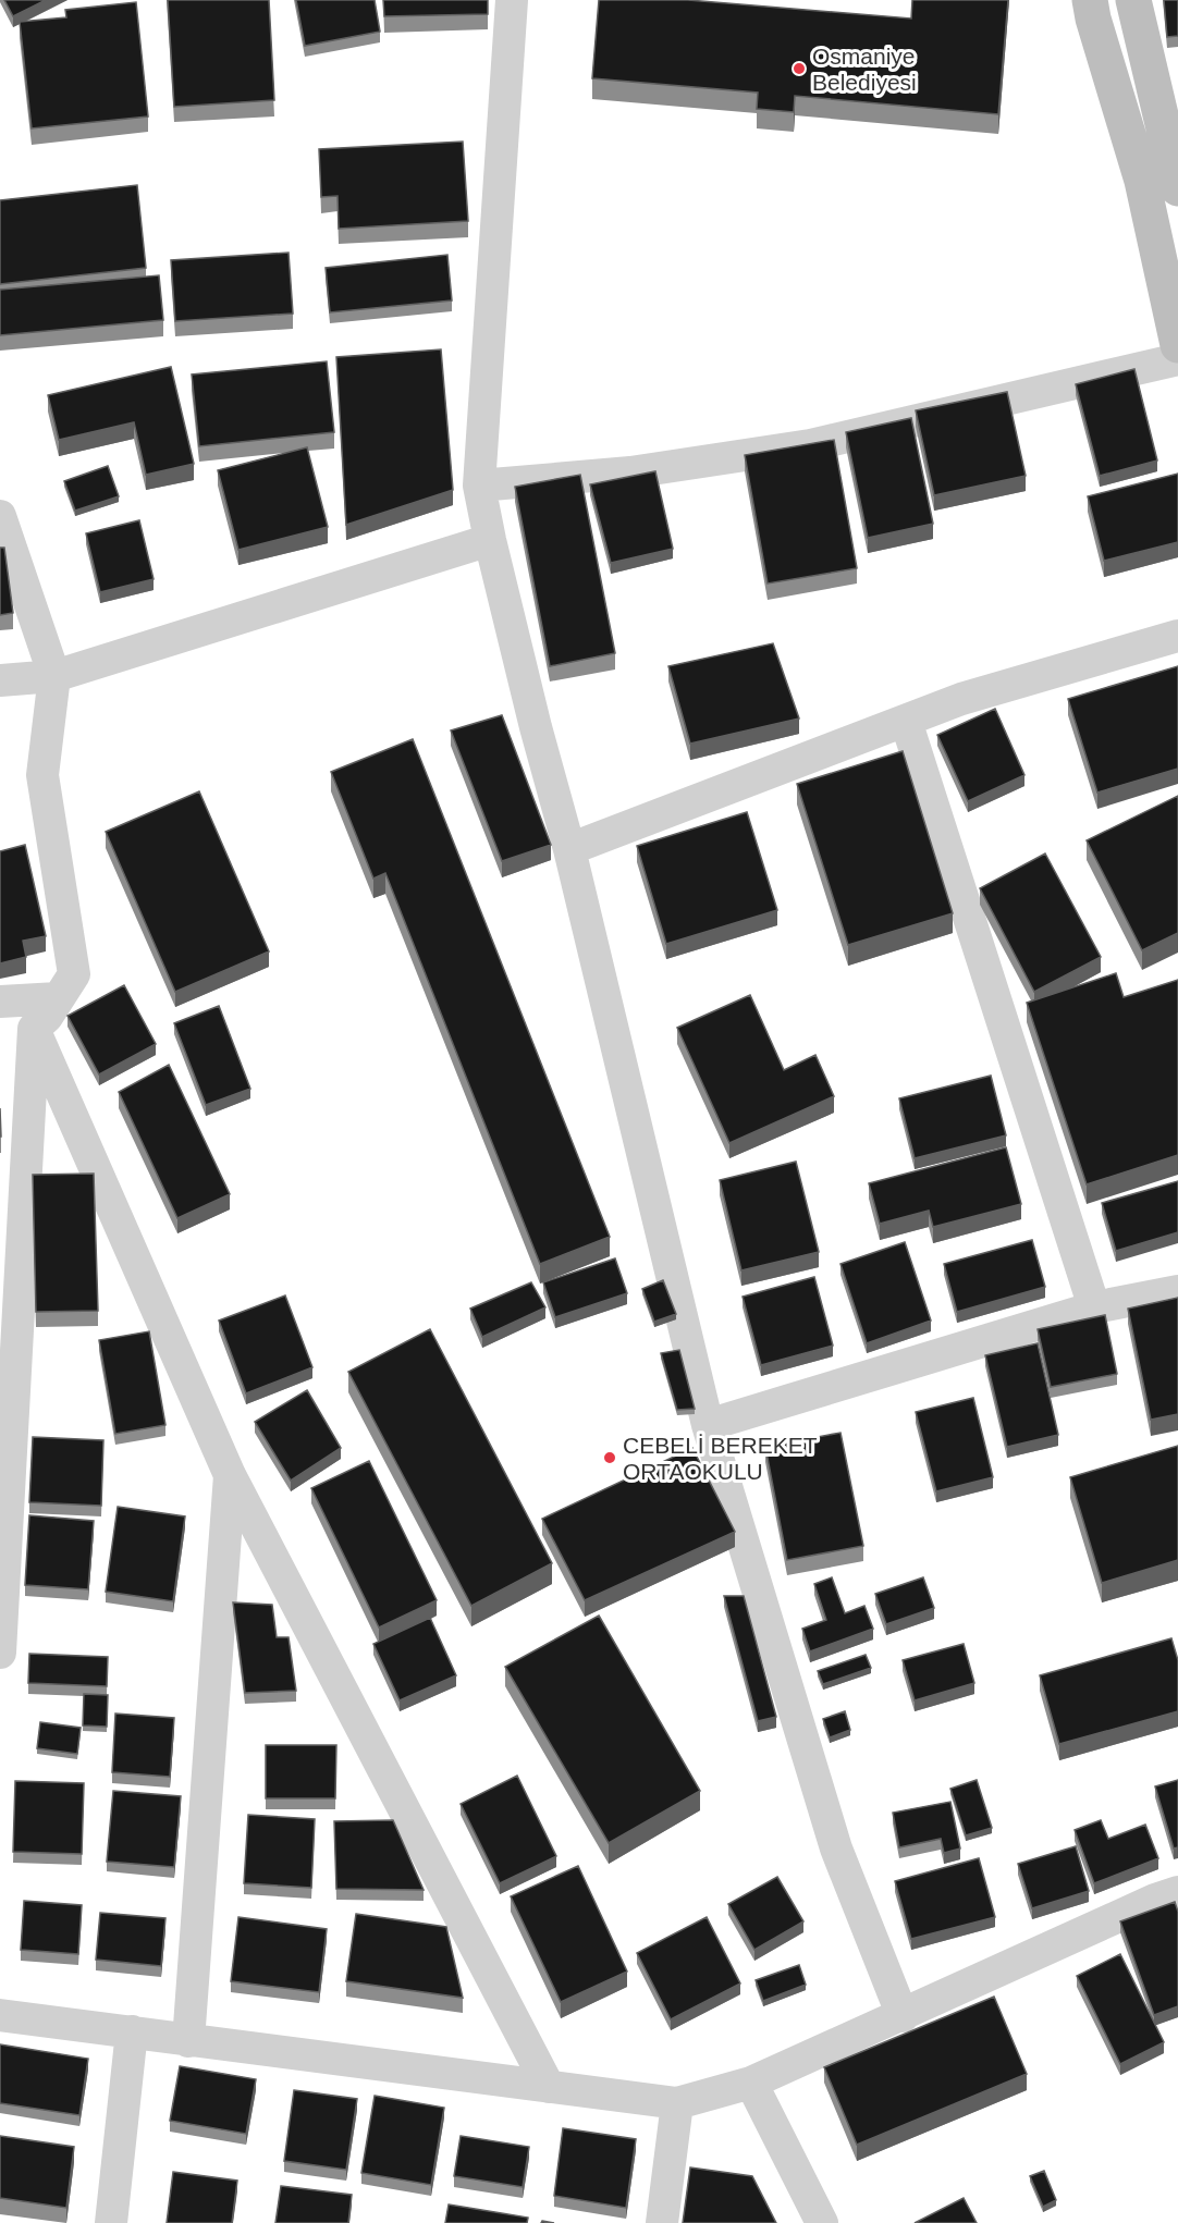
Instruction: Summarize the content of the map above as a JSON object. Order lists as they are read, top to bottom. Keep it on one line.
{"places":["Osmaniye Belediyesi","CEBELİ BEREKET ORTAOKULU"]}
